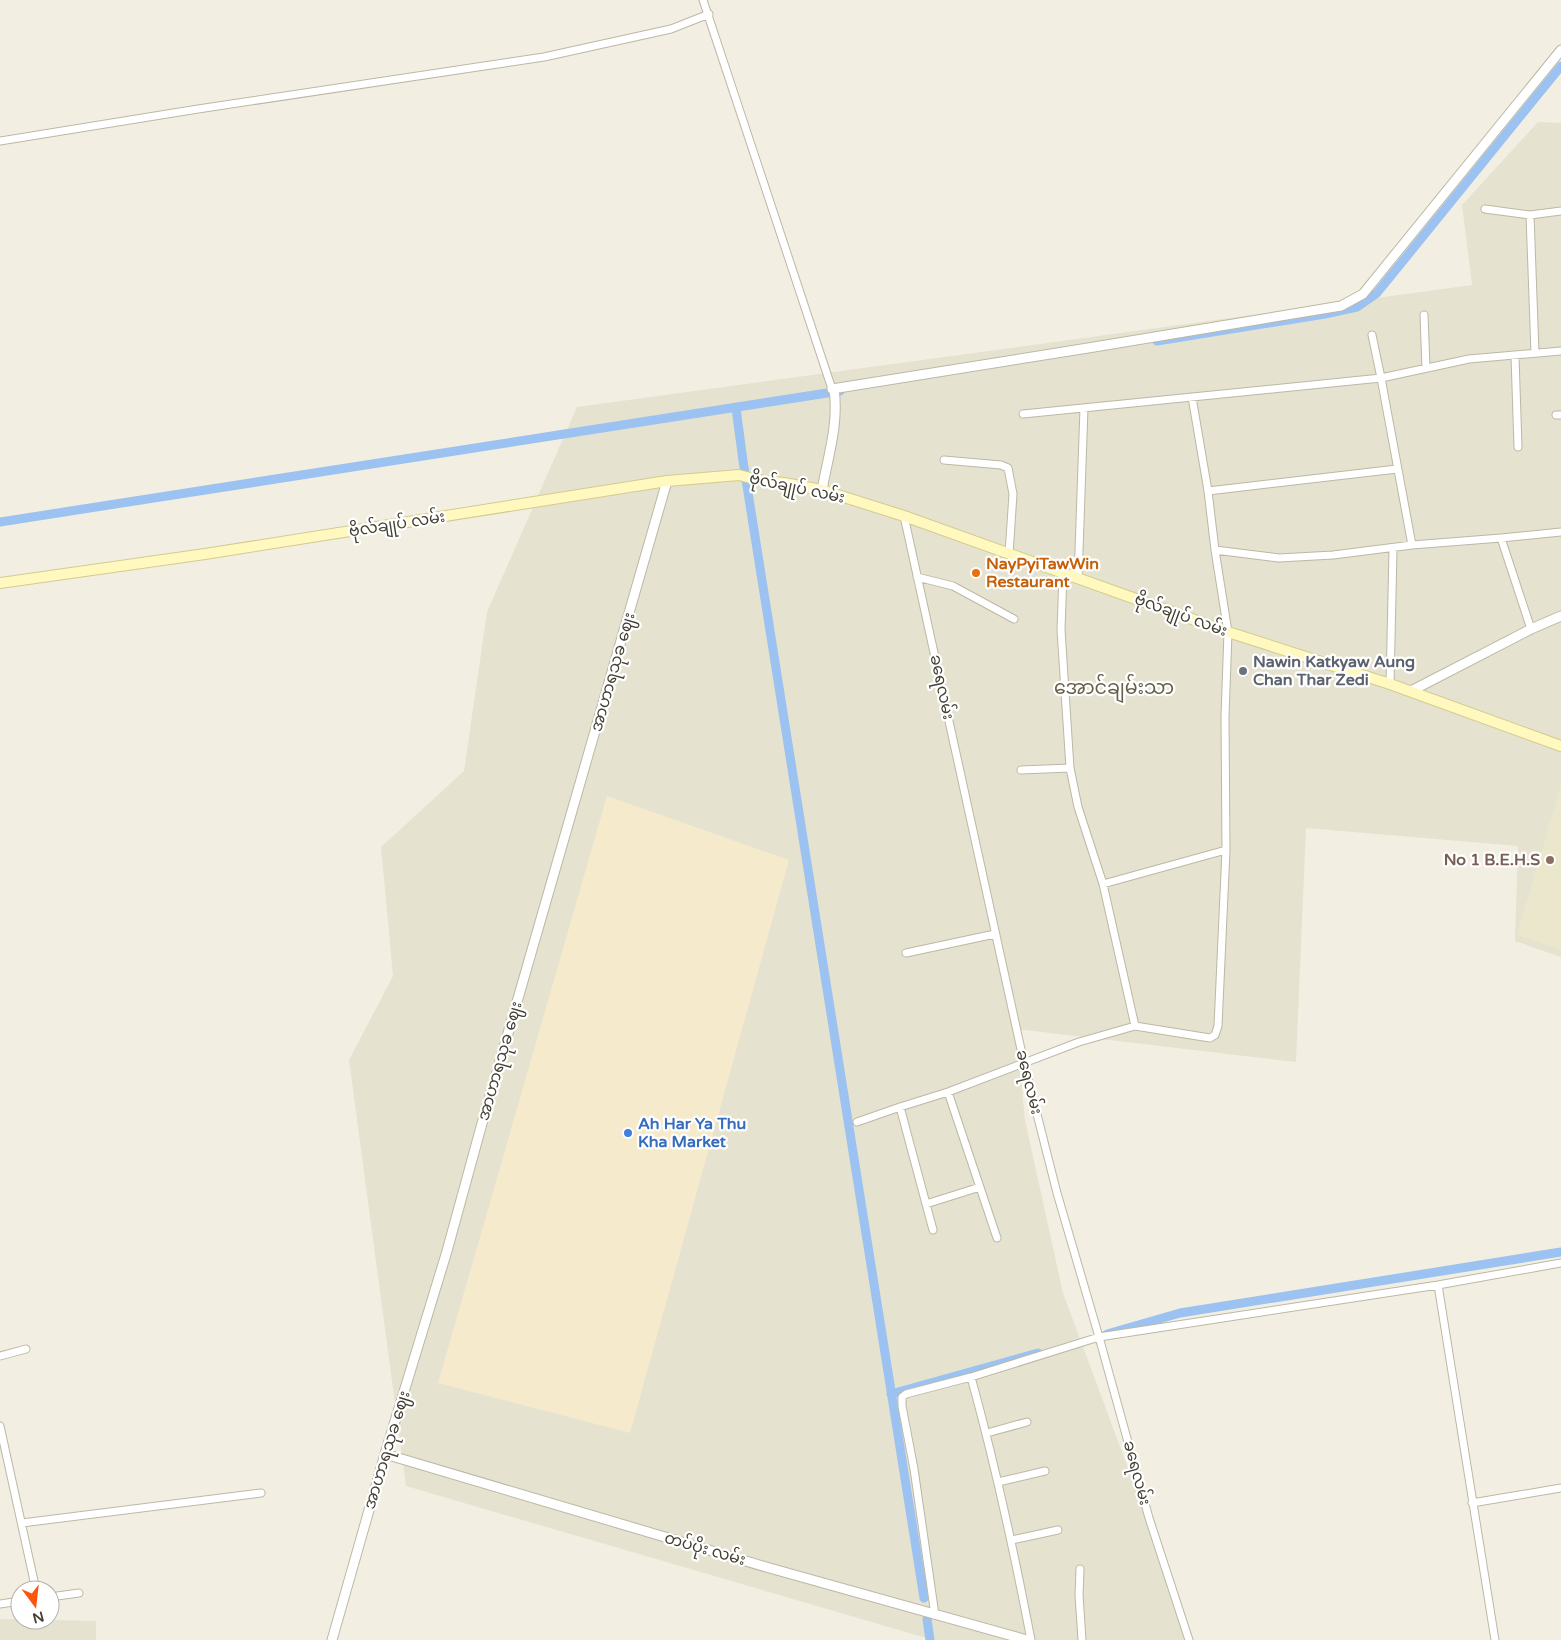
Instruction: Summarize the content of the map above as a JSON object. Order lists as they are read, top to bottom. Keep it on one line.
{"streets":{"main road":["ဗိုလ်ချုပ် လမ်း"],"street":["အာဟာရသုခ ဈေး","ခရေလမ်း","တပ်ပိုး လမ်း"]},"crossings":[["ဗိုလ်ချုပ် လမ်း","အာဟာရသုခ ဈေး"],["ဗိုလ်ချုပ် လမ်း","ခရေလမ်း"],["အာဟာရသုခ ဈေး","တပ်ပိုး လမ်း"]],"districts":["အောင်ချမ်းသာ"],"places":["NayPyiTawWin Restaurant","Nawin Katkyaw Aung Chan Thar Zedi","No 1 B.E.H.S","Ah Har Ya Thu Kha Market"],"north":"bottom"}
